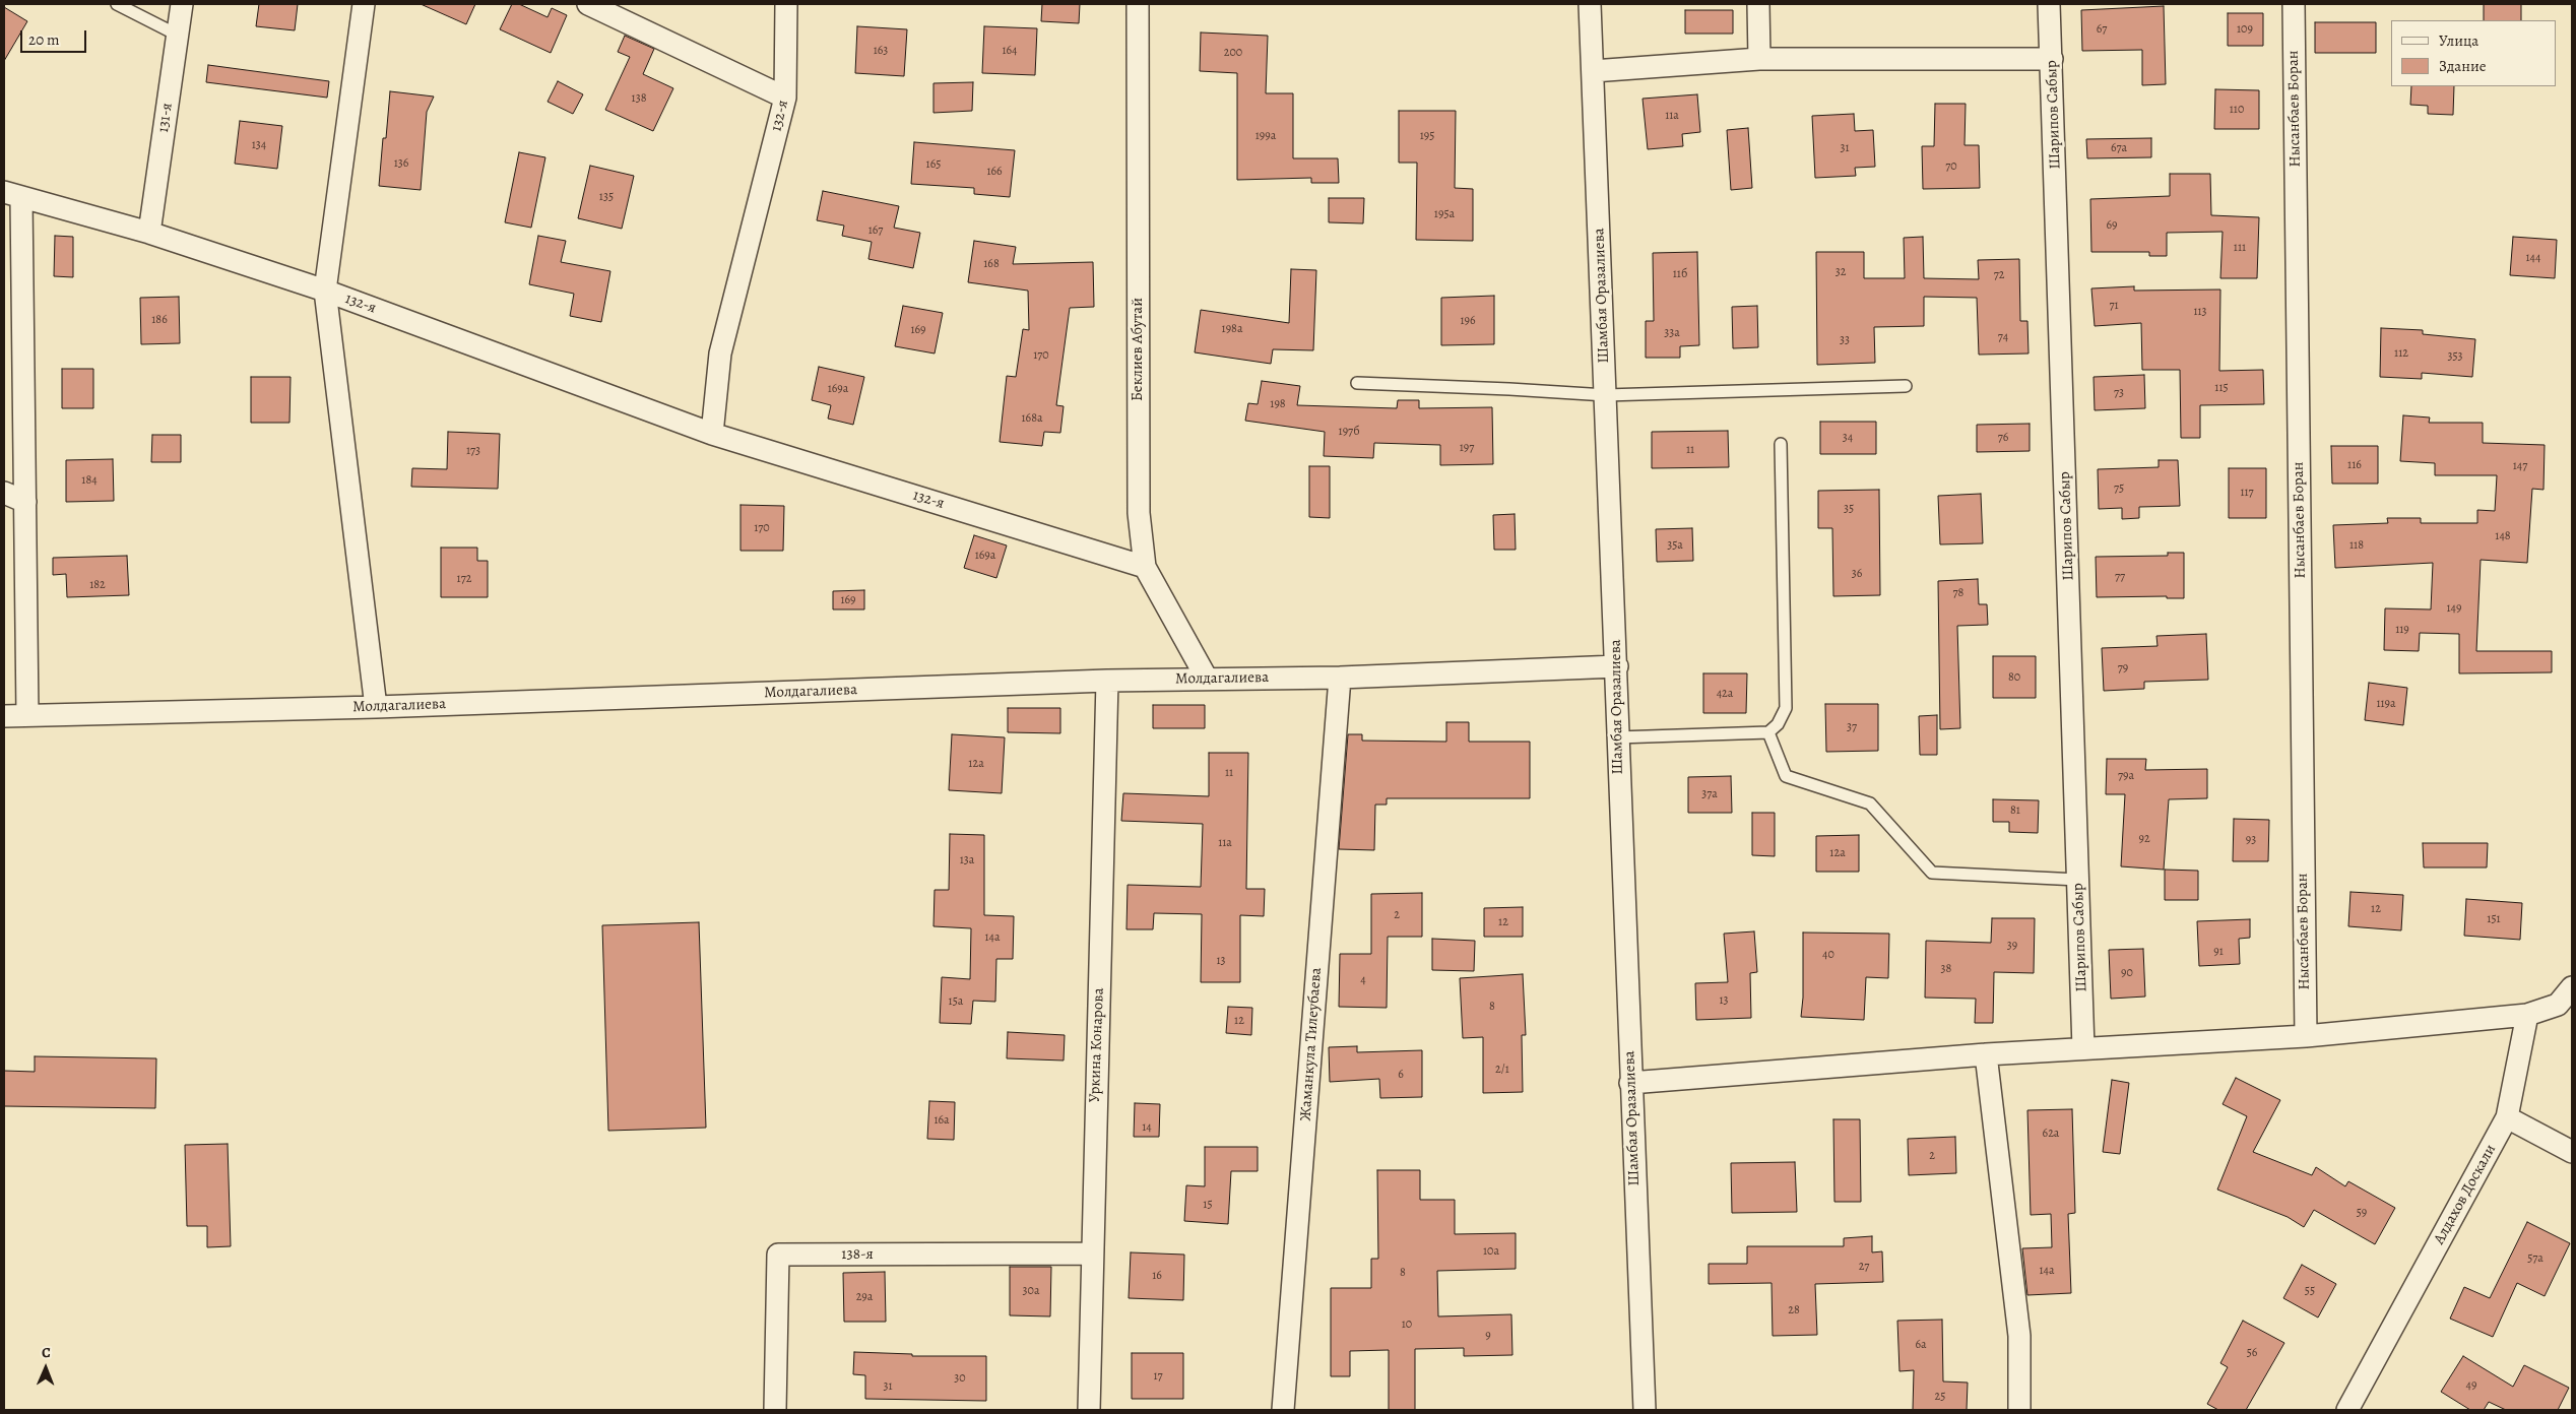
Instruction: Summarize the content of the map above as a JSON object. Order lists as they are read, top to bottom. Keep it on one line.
{"streets":{"street":["Нысанбаев Боран","Шарипов Сабыр","132-я","131-я","Шамбая Оразалиева","Беклиев Абутай","Молдагалиева","Жаманкула Тилеубаева","Уркина Конарова","Алдахов Доскали","138-я"]},"crossings":[["132-я","131-я"],["132-я","Беклиев Абутай"],["Шамбая Оразалиева","Молдагалиева"],["Беклиев Абутай","Молдагалиева"],["Молдагалиева","Жаманкула Тилеубаева"],["Молдагалиева","Уркина Конарова"],["Уркина Конарова","138-я"]],"house_numbers":["67","109","163","164","200","138","110","11а","199а","195","134","31","67а","136","165","70","166","135","195а","69","167","111","144","168","32","11б","72","71","113","186","196","198а","169","33а","74","33","112","170","353","115","169а","73","198","168а","197б","34","76","197","11","173","116","147","184","75","117","35","170","148","35а","118","169а","36","77","172","182","78","169","149","119","79","80","42а","119а","37","12а","11","79а","37а","81","92","93","11а","12а","13а","12","2","151","12","14а","39","91","40","13","38","90","4","13","15а","8","12","2/1","6","16а","14","62а","2","15","59","10а","57а","27","14а","8","16","30а","55","29а","28","10","9","6а","56","17","30","49","31","25"],"legend":["Улица","Здание"],"scale_bar":"20 m","north":"top"}
